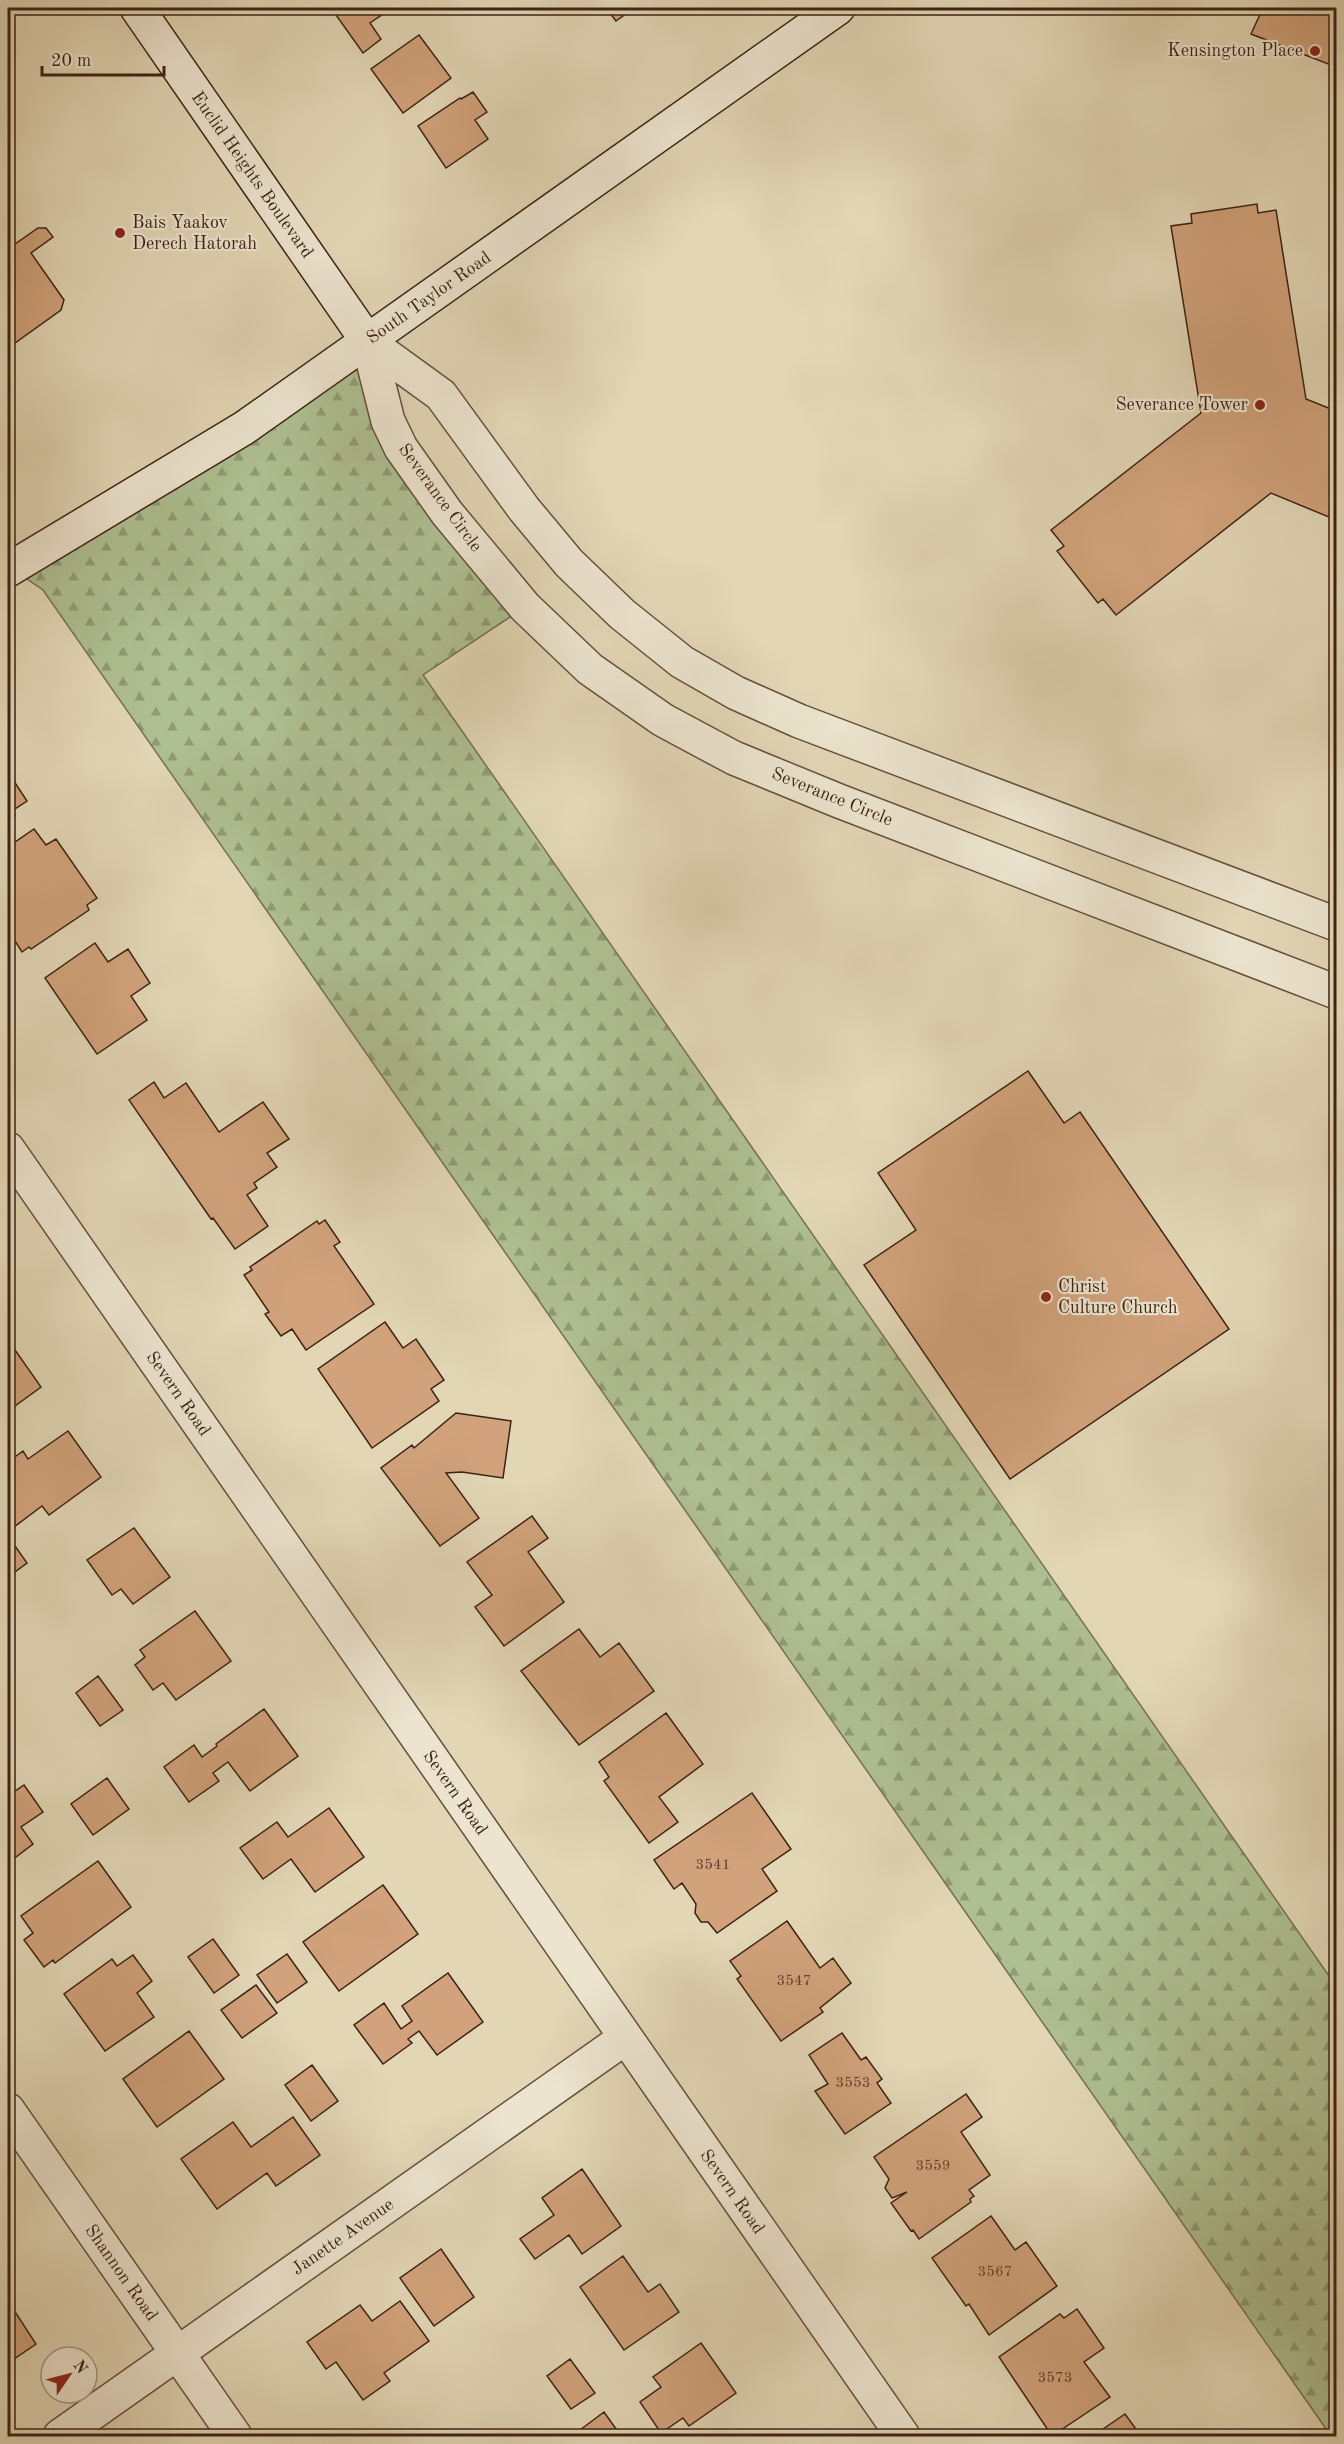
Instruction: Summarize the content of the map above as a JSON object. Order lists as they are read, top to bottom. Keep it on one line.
{"streets":{"street":["Euclid Heights Boulevard","South Taylor Road","Severance Circle","Severn Road","Janette Avenue","Shannon Road"]},"crossings":[["Euclid Heights Boulevard","South Taylor Road"],["Euclid Heights Boulevard","Severance Circle"],["South Taylor Road","Severance Circle"],["Severn Road","Janette Avenue"],["Janette Avenue","Shannon Road"]],"places":["Kensington Place","Bais Yaakov Derech Hatorah","Severance Tower","Christ Culture Church"],"house_numbers":["3541","3547","3553","3559","3567","3573"],"scale_bar":"20 m","north":"top right"}
